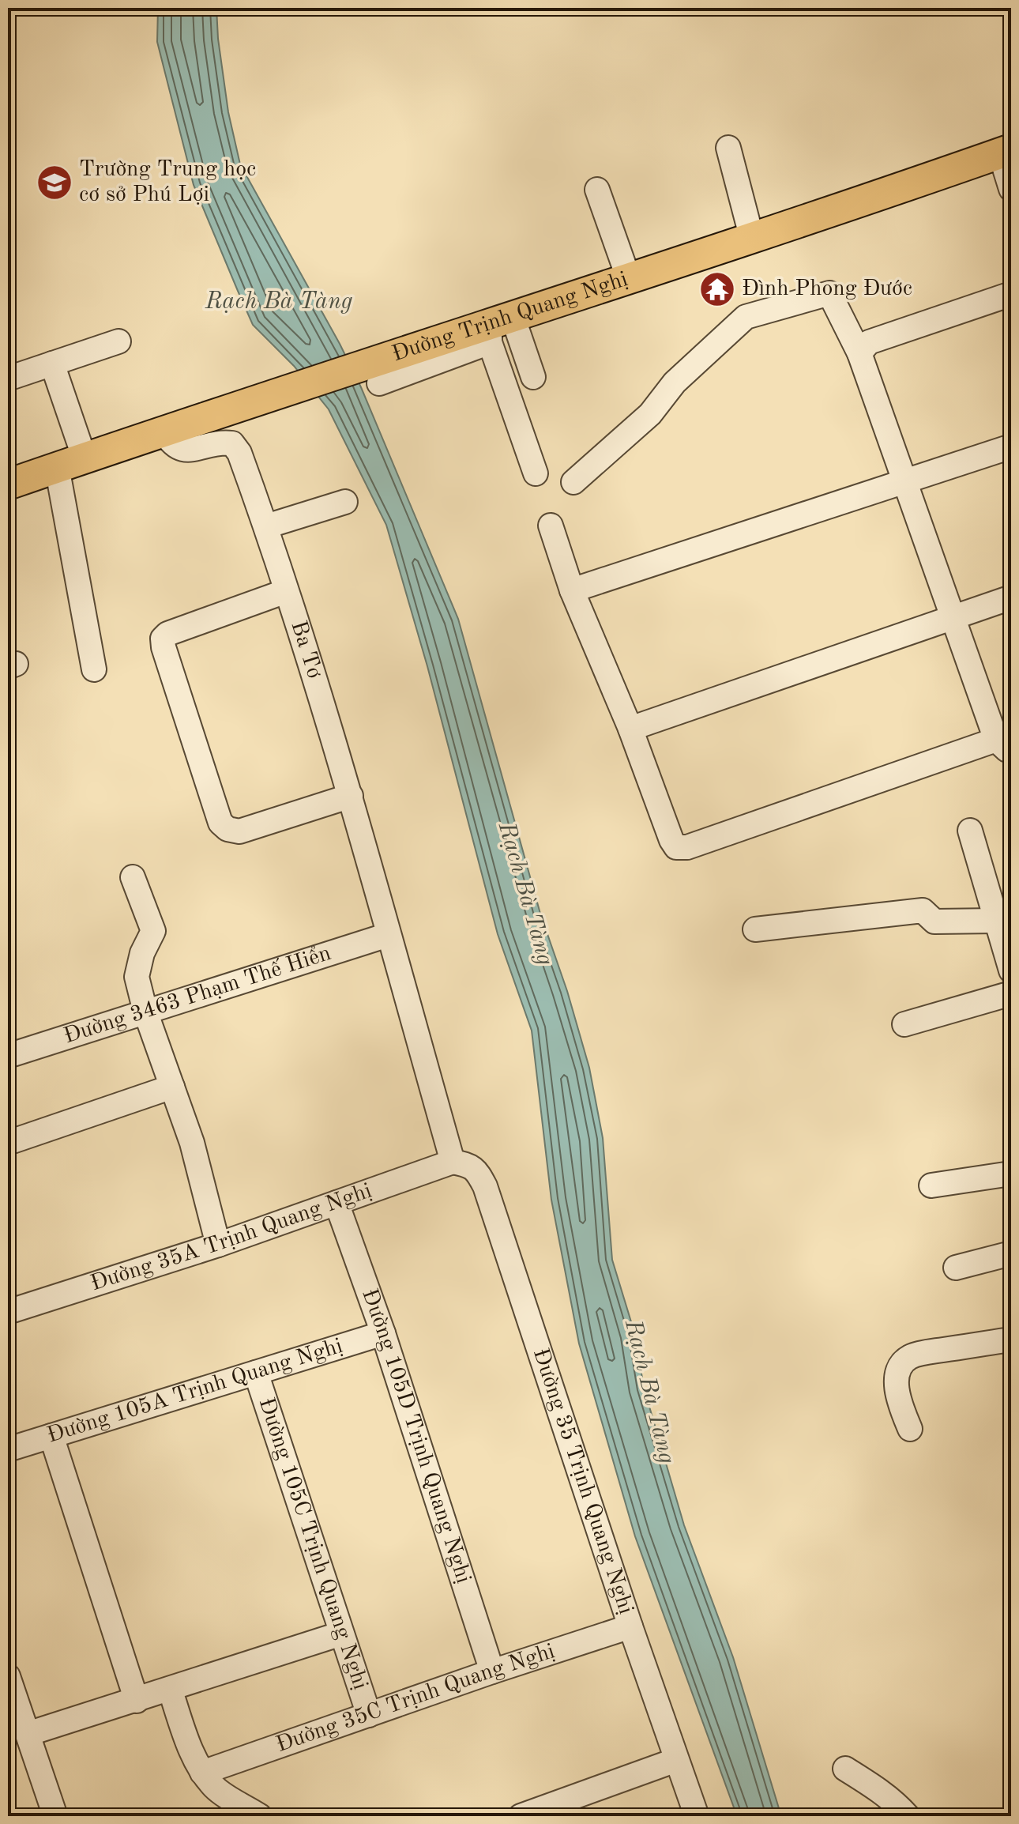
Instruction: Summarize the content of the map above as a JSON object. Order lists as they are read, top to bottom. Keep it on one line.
{"streets":{"main road":["Đường Trịnh Quang Nghị"],"street":["Ba Tơ","Đường 3463 Phạm Thế Hiển","Đường 35A Trịnh Quang Nghị","Đường 105A Trịnh Quang Nghị","Đường 105D Trịnh Quang Nghị","Đường 35 Trịnh Quang Nghị","Đường 105C Trịnh Quang Nghị","Đường 35C Trịnh Quang Nghị"]},"crossings":[["Đường Trịnh Quang Nghị","Ba Tơ"],["Ba Tơ","Đường 3463 Phạm Thế Hiển"],["Ba Tơ","Đường 35A Trịnh Quang Nghị"],["Ba Tơ","Đường 35 Trịnh Quang Nghị"],["Đường 35A Trịnh Quang Nghị","Đường 105D Trịnh Quang Nghị"],["Đường 35A Trịnh Quang Nghị","Đường 35 Trịnh Quang Nghị"],["Đường 105A Trịnh Quang Nghị","Đường 105D Trịnh Quang Nghị"],["Đường 105A Trịnh Quang Nghị","Đường 105C Trịnh Quang Nghị"],["Đường 105D Trịnh Quang Nghị","Đường 35C Trịnh Quang Nghị"],["Đường 35 Trịnh Quang Nghị","Đường 35C Trịnh Quang Nghị"],["Đường 105C Trịnh Quang Nghị","Đường 35C Trịnh Quang Nghị"]],"water":["Rạch Bà Tàng"],"places":{"school or university":["Trường Trung học cơ sở Phú Lợi"],"temple":["Đình Phong Đước"]}}
